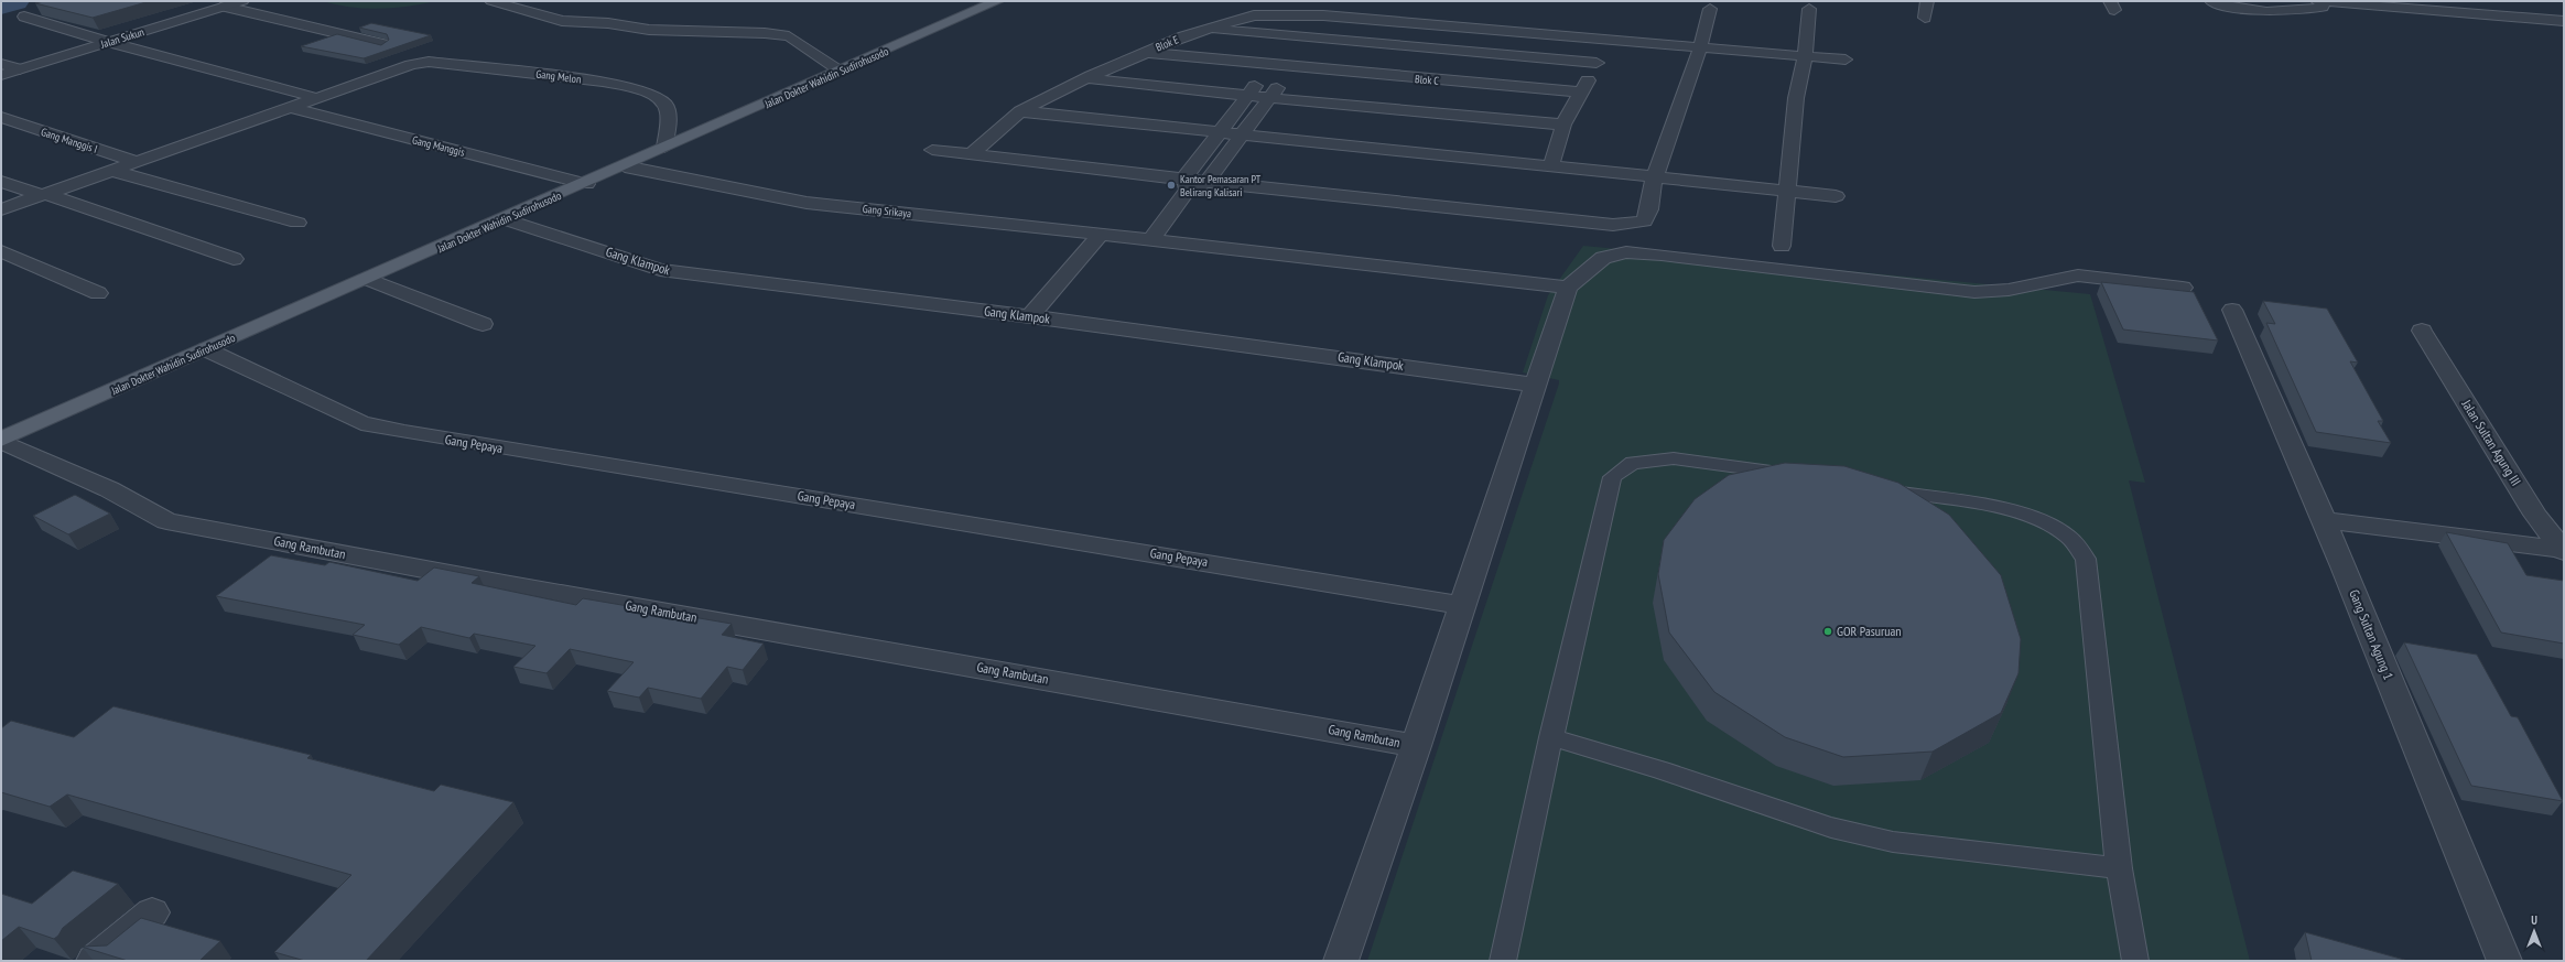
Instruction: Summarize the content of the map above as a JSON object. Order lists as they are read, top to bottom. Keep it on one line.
{"streets":{"main road":["Jalan Dokter Wahidin Sudirohusodo"],"street":["Jalan Sukun","Blok E","Gang Melon","Blok C","Gang Manggis I","Gang Manggis","Gang Srikaya","Gang Klampok","Jalan Sultan Agung III","Gang Pepaya","Gang Rambutan","Gang Sultan Agung 1"]},"crossings":[["Blok E","Blok C"],["Gang Melon","Jalan Dokter Wahidin Sudirohusodo"],["Gang Melon","Gang Manggis I"],["Gang Melon","Gang Manggis"],["Jalan Dokter Wahidin Sudirohusodo","Gang Manggis"],["Jalan Dokter Wahidin Sudirohusodo","Gang Srikaya"],["Jalan Dokter Wahidin Sudirohusodo","Gang Klampok"],["Jalan Dokter Wahidin Sudirohusodo","Gang Pepaya"],["Jalan Dokter Wahidin Sudirohusodo","Gang Rambutan"]],"places":["Kantor Pemasaran PT Belirang Kalisari","GOR Pasuruan"],"north":"top"}
